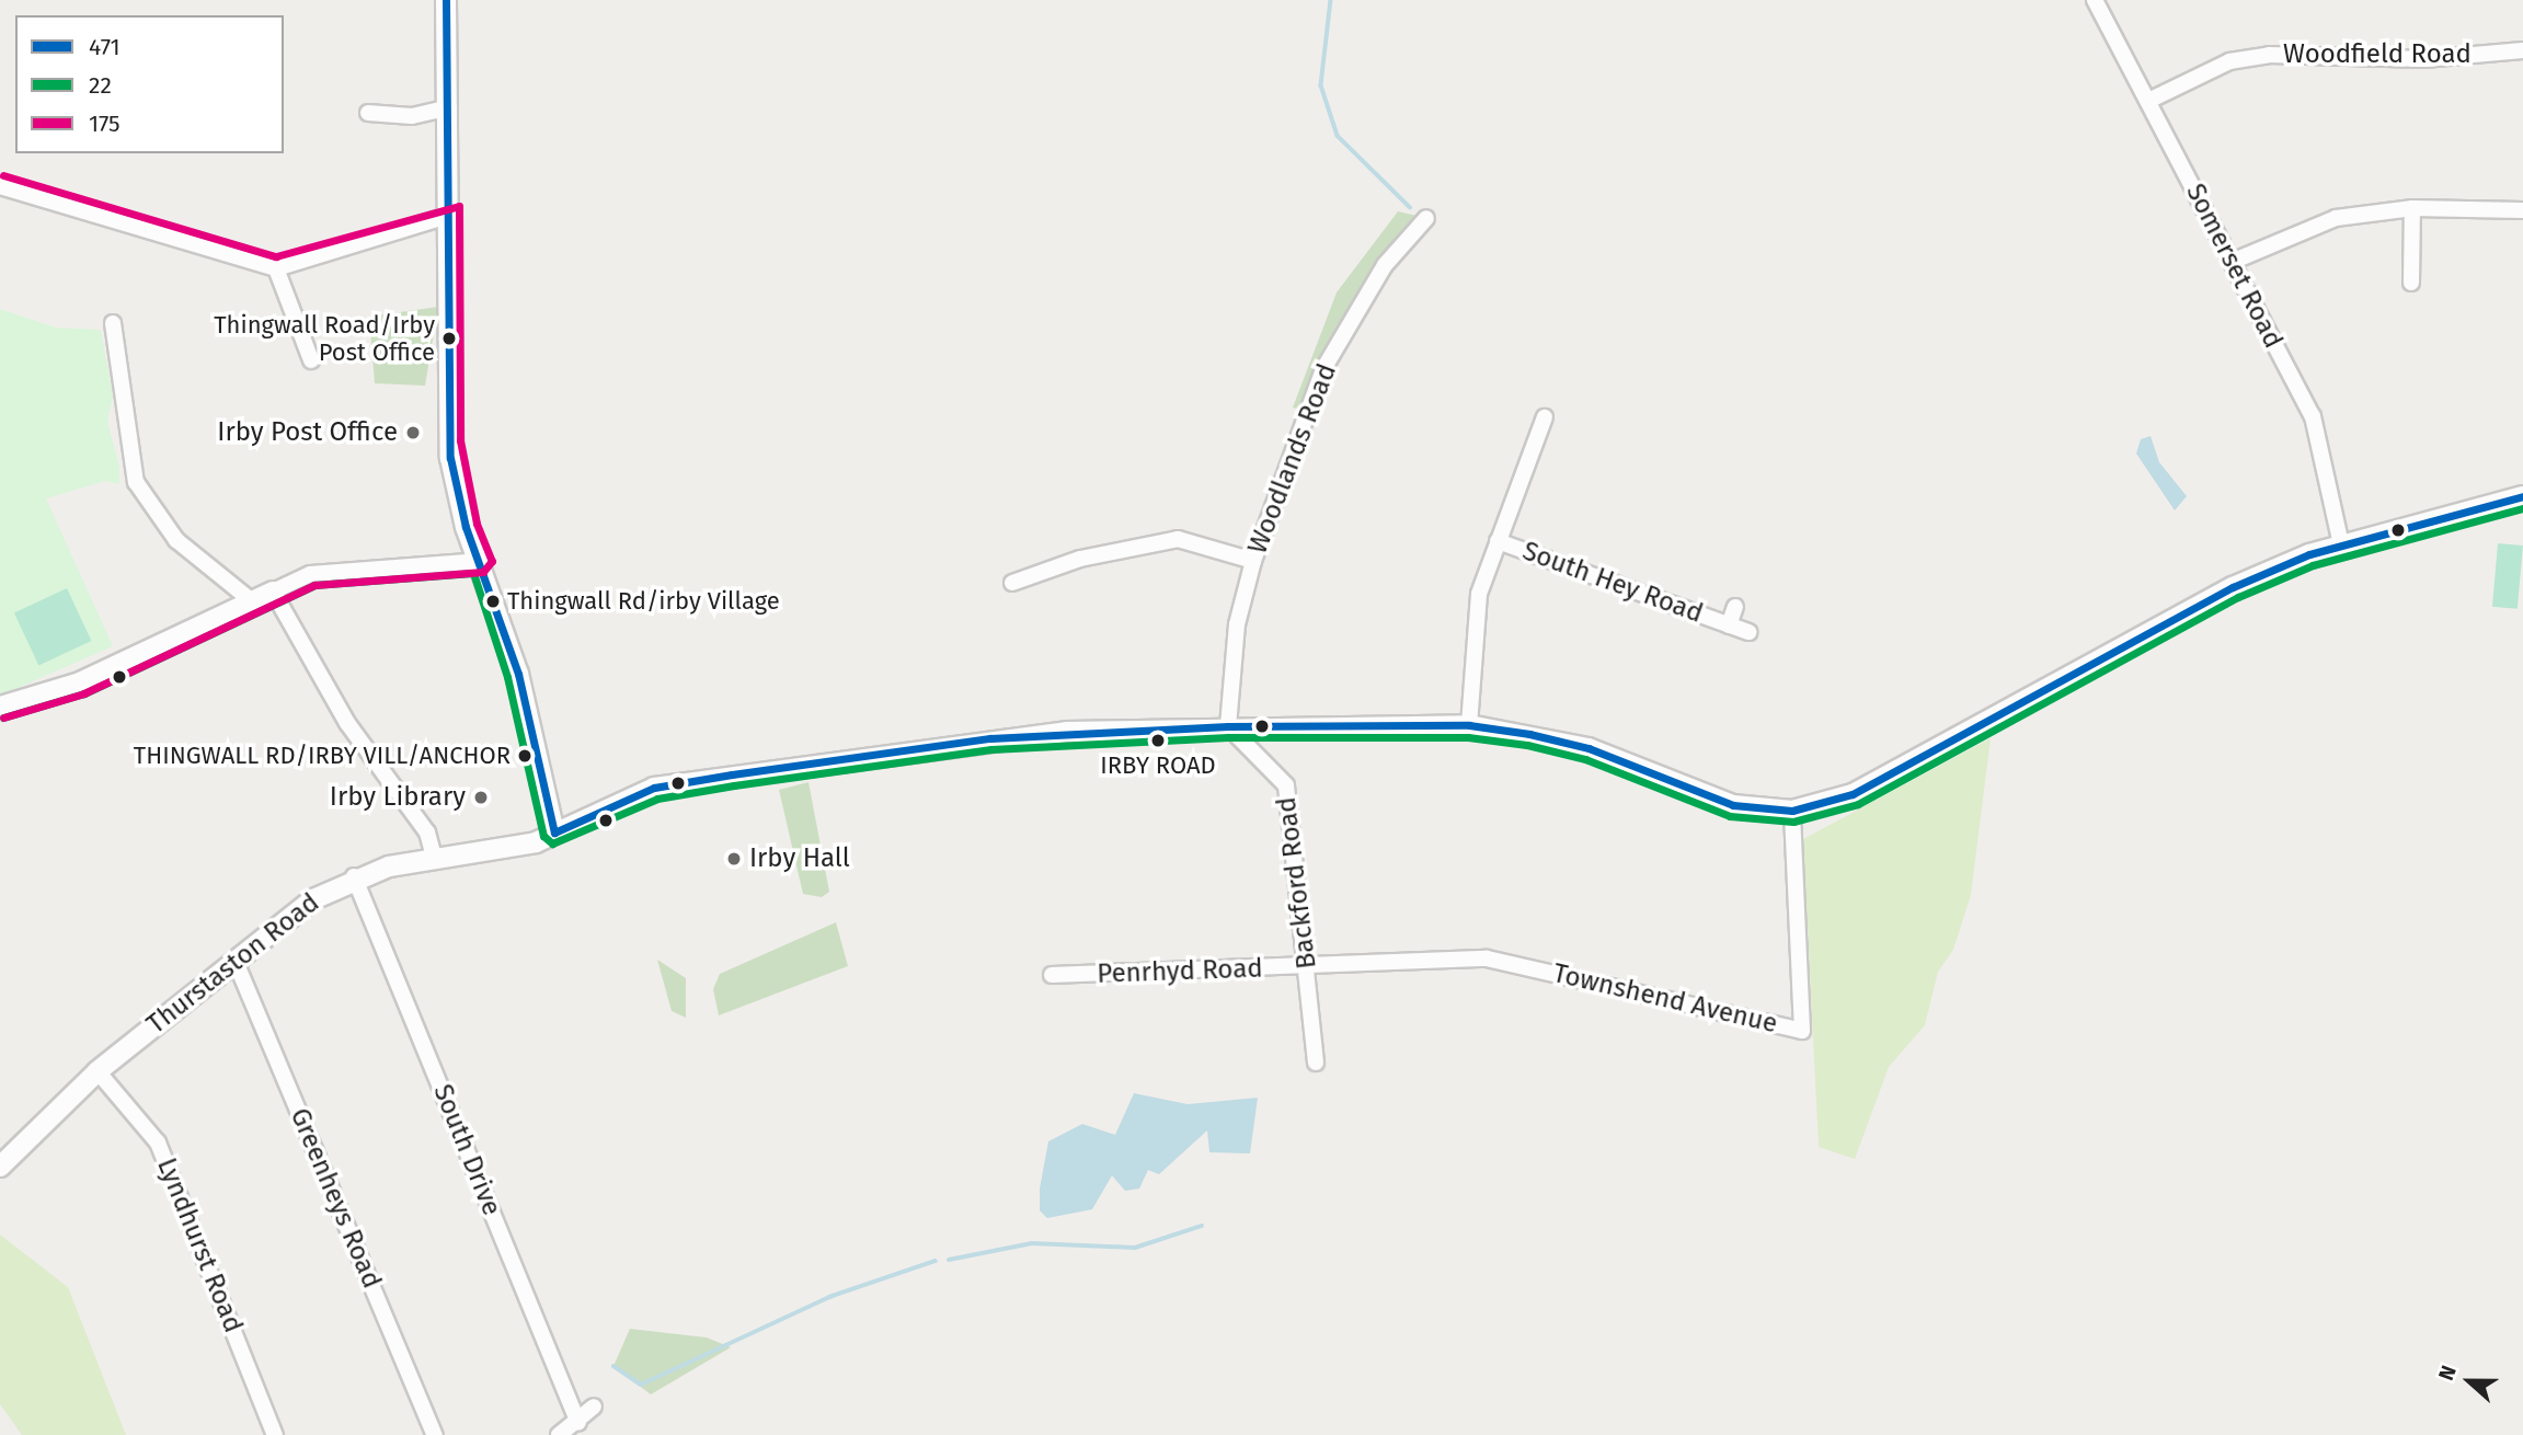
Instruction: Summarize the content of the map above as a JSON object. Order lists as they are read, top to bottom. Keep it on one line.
{"streets":{"street":["Woodfield Road","Somerset Road","Woodlands Road","South Hey Road","Backford Road","Thurstaston Road","Penrhyd Road","Townshend Avenue","South Drive","Greenheys Road","Lyndhurst Road"]},"crossings":[["Woodfield Road","Somerset Road"],["Woodlands Road","Backford Road"],["Backford Road","Penrhyd Road"],["Backford Road","Townshend Avenue"],["Thurstaston Road","South Drive"],["Thurstaston Road","Greenheys Road"],["Thurstaston Road","Lyndhurst Road"],["Penrhyd Road","Townshend Avenue"]],"places":["Thingwall Road/Irby Post Office","Irby Post Office","Thingwall Rd/irby Village","IRBY ROAD","THINGWALL RD/IRBY VILL/ANCHOR","Irby Library","Irby Hall"],"lines":["transit line 471","transit line 175","transit line 22"],"legend":["471","22","175"],"north":"left"}
